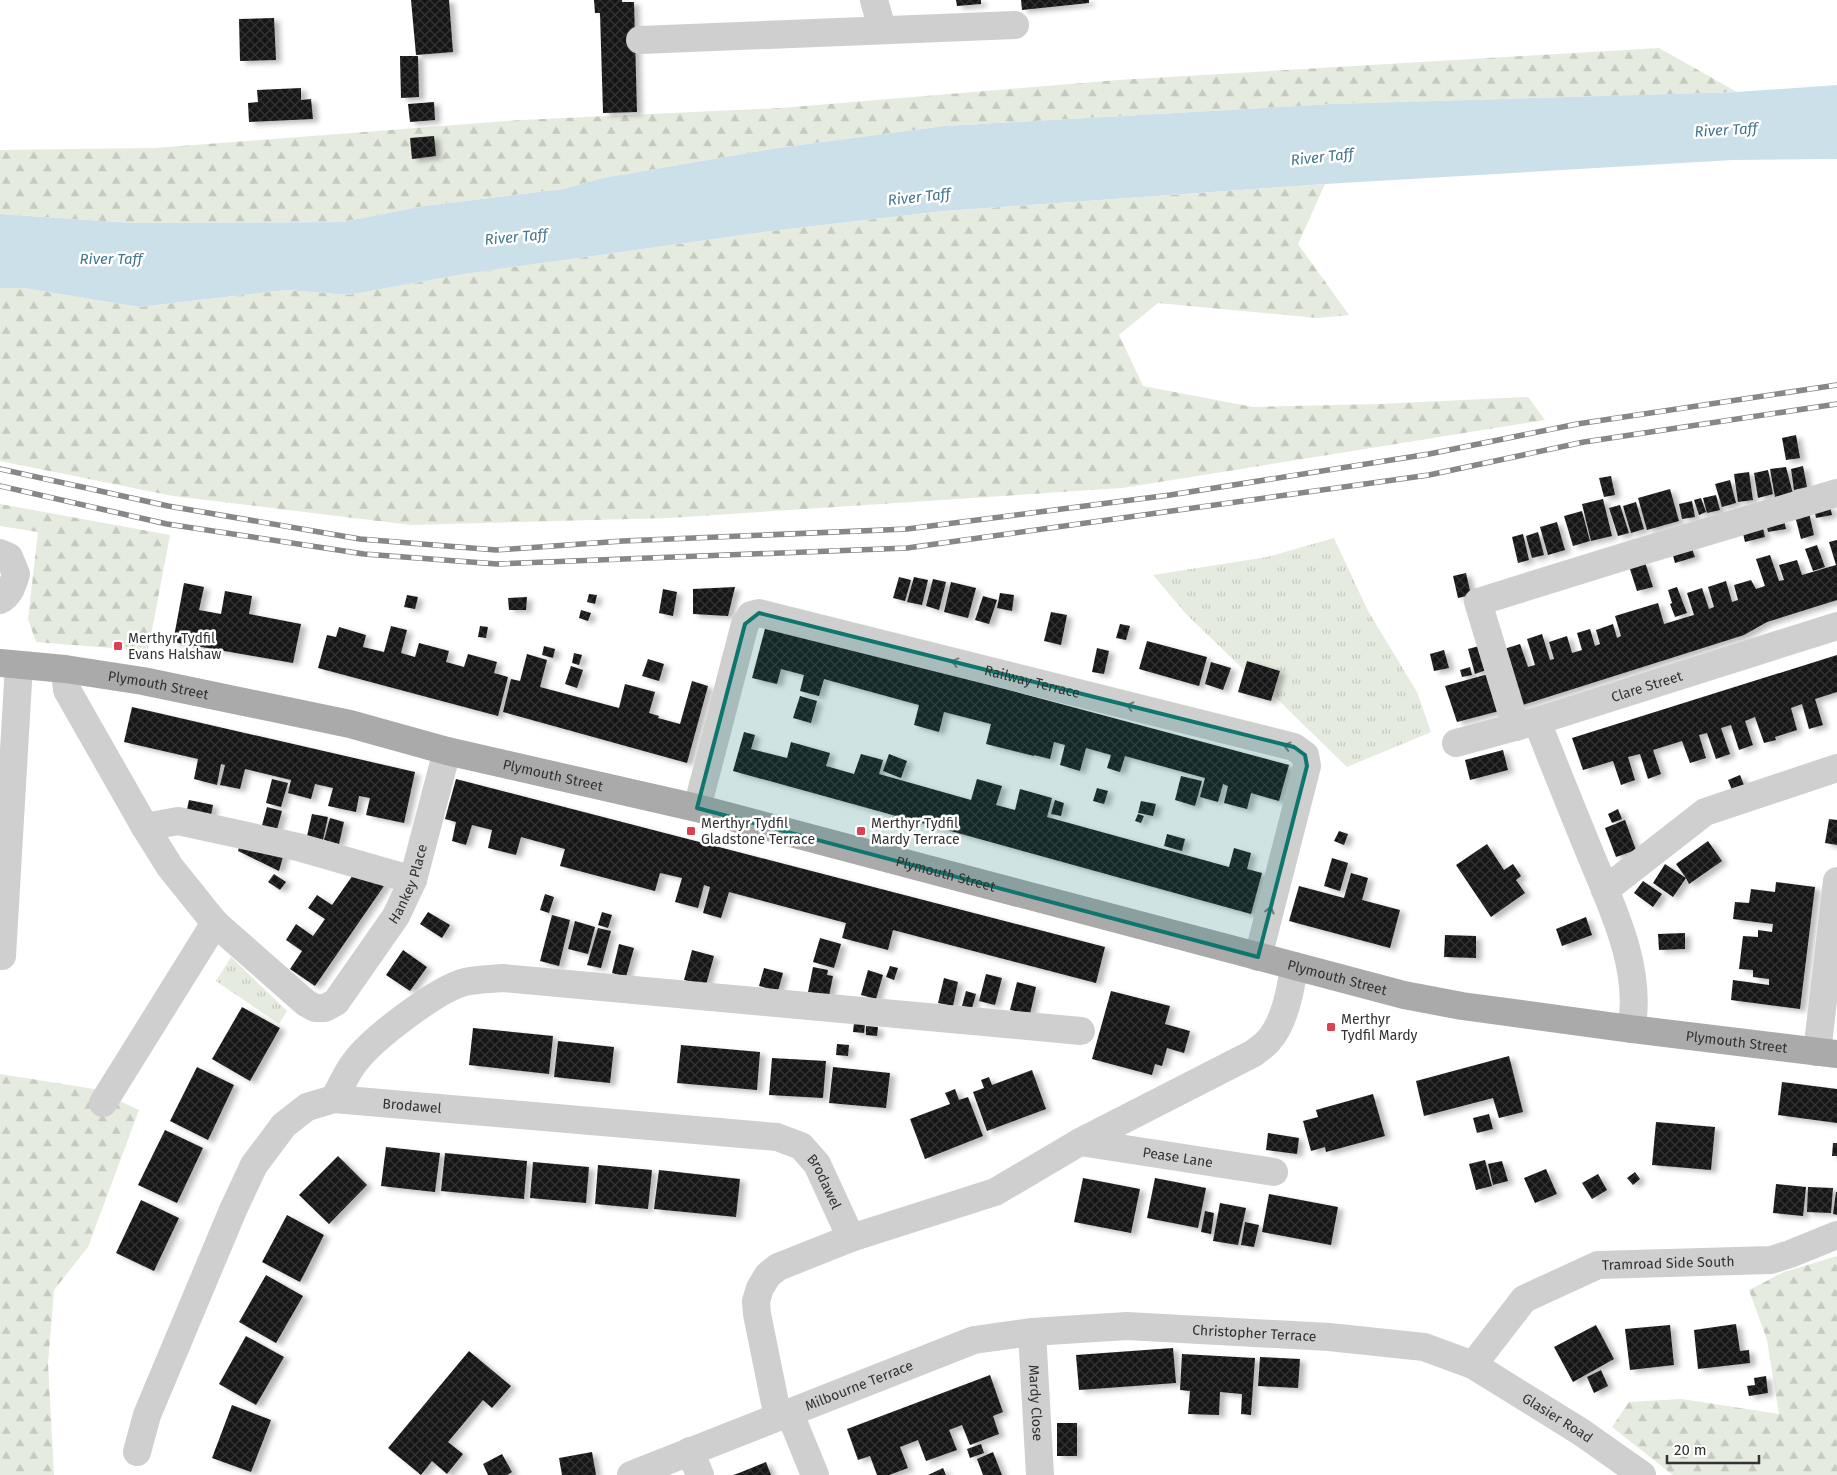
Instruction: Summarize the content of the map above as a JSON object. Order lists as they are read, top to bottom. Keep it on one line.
{"streets":{"main road":["Plymouth Street"],"street":["Railway Terrace","Clare Street","Hankey Place","Brodawel","Pease Lane","Tramroad Side South","Christopher Terrace","Milbourne Terrace","Mardy Close","Glasier Road"]},"crossings":[["Railway Terrace","Plymouth Street"],["Plymouth Street","Hankey Place"],["Tramroad Side South","Christopher Terrace"],["Tramroad Side South","Glasier Road"],["Christopher Terrace","Milbourne Terrace"],["Christopher Terrace","Mardy Close"],["Christopher Terrace","Glasier Road"],["Milbourne Terrace","Mardy Close"]],"water":["River Taff"],"places":{"transit":["Merthyr Tydfil Evans Halshaw","Merthyr Tydfil Gladstone Terrace","Merthyr Tydfil Mardy Terrace","Merthyr Tydfil Mardy"]},"scale_bar":"20 m"}
